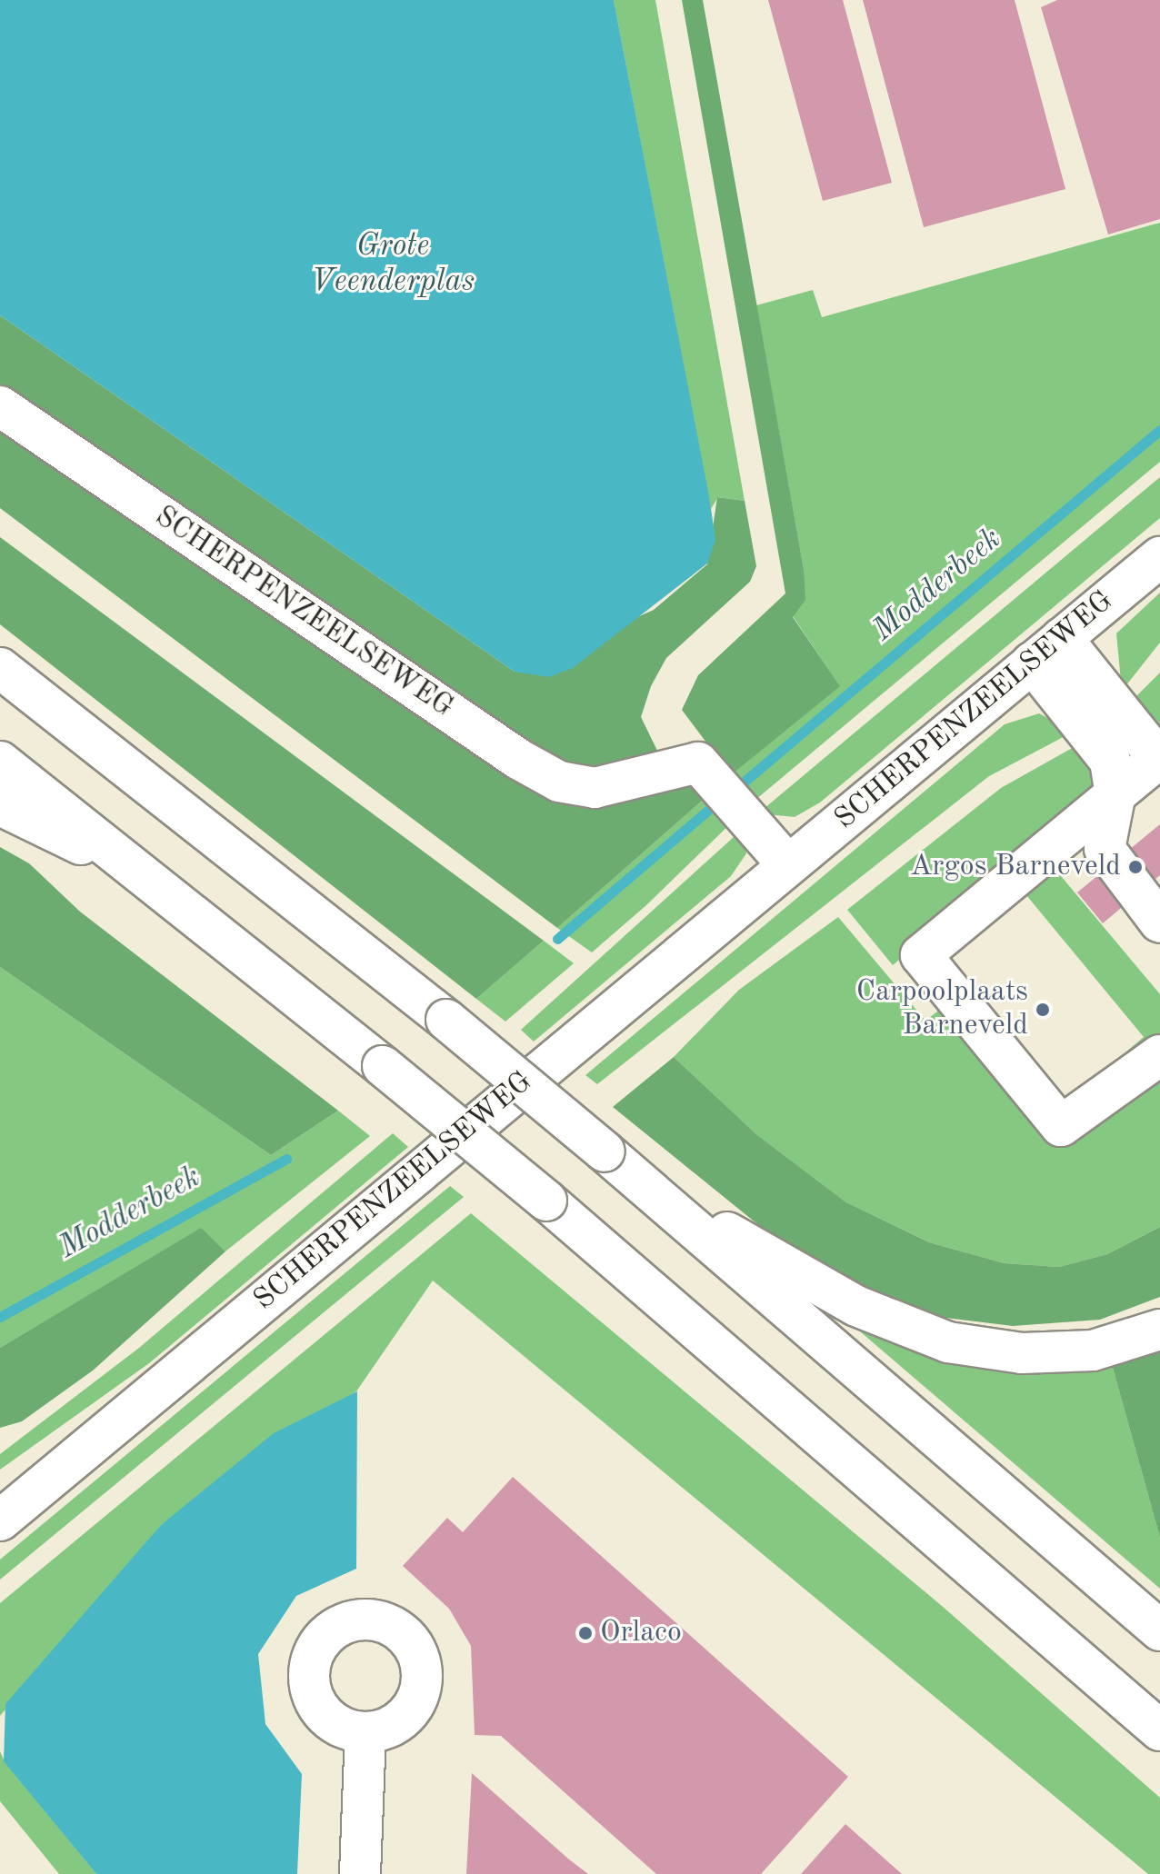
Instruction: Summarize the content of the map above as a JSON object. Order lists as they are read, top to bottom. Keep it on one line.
{"streets":{"main road":["SCHERPENZEELSEWEG"]},"water":["Grote Veenderplas","Modderbeek"],"places":["Argos Barneveld","Carpoolplaats Barneveld","Orlaco"]}
